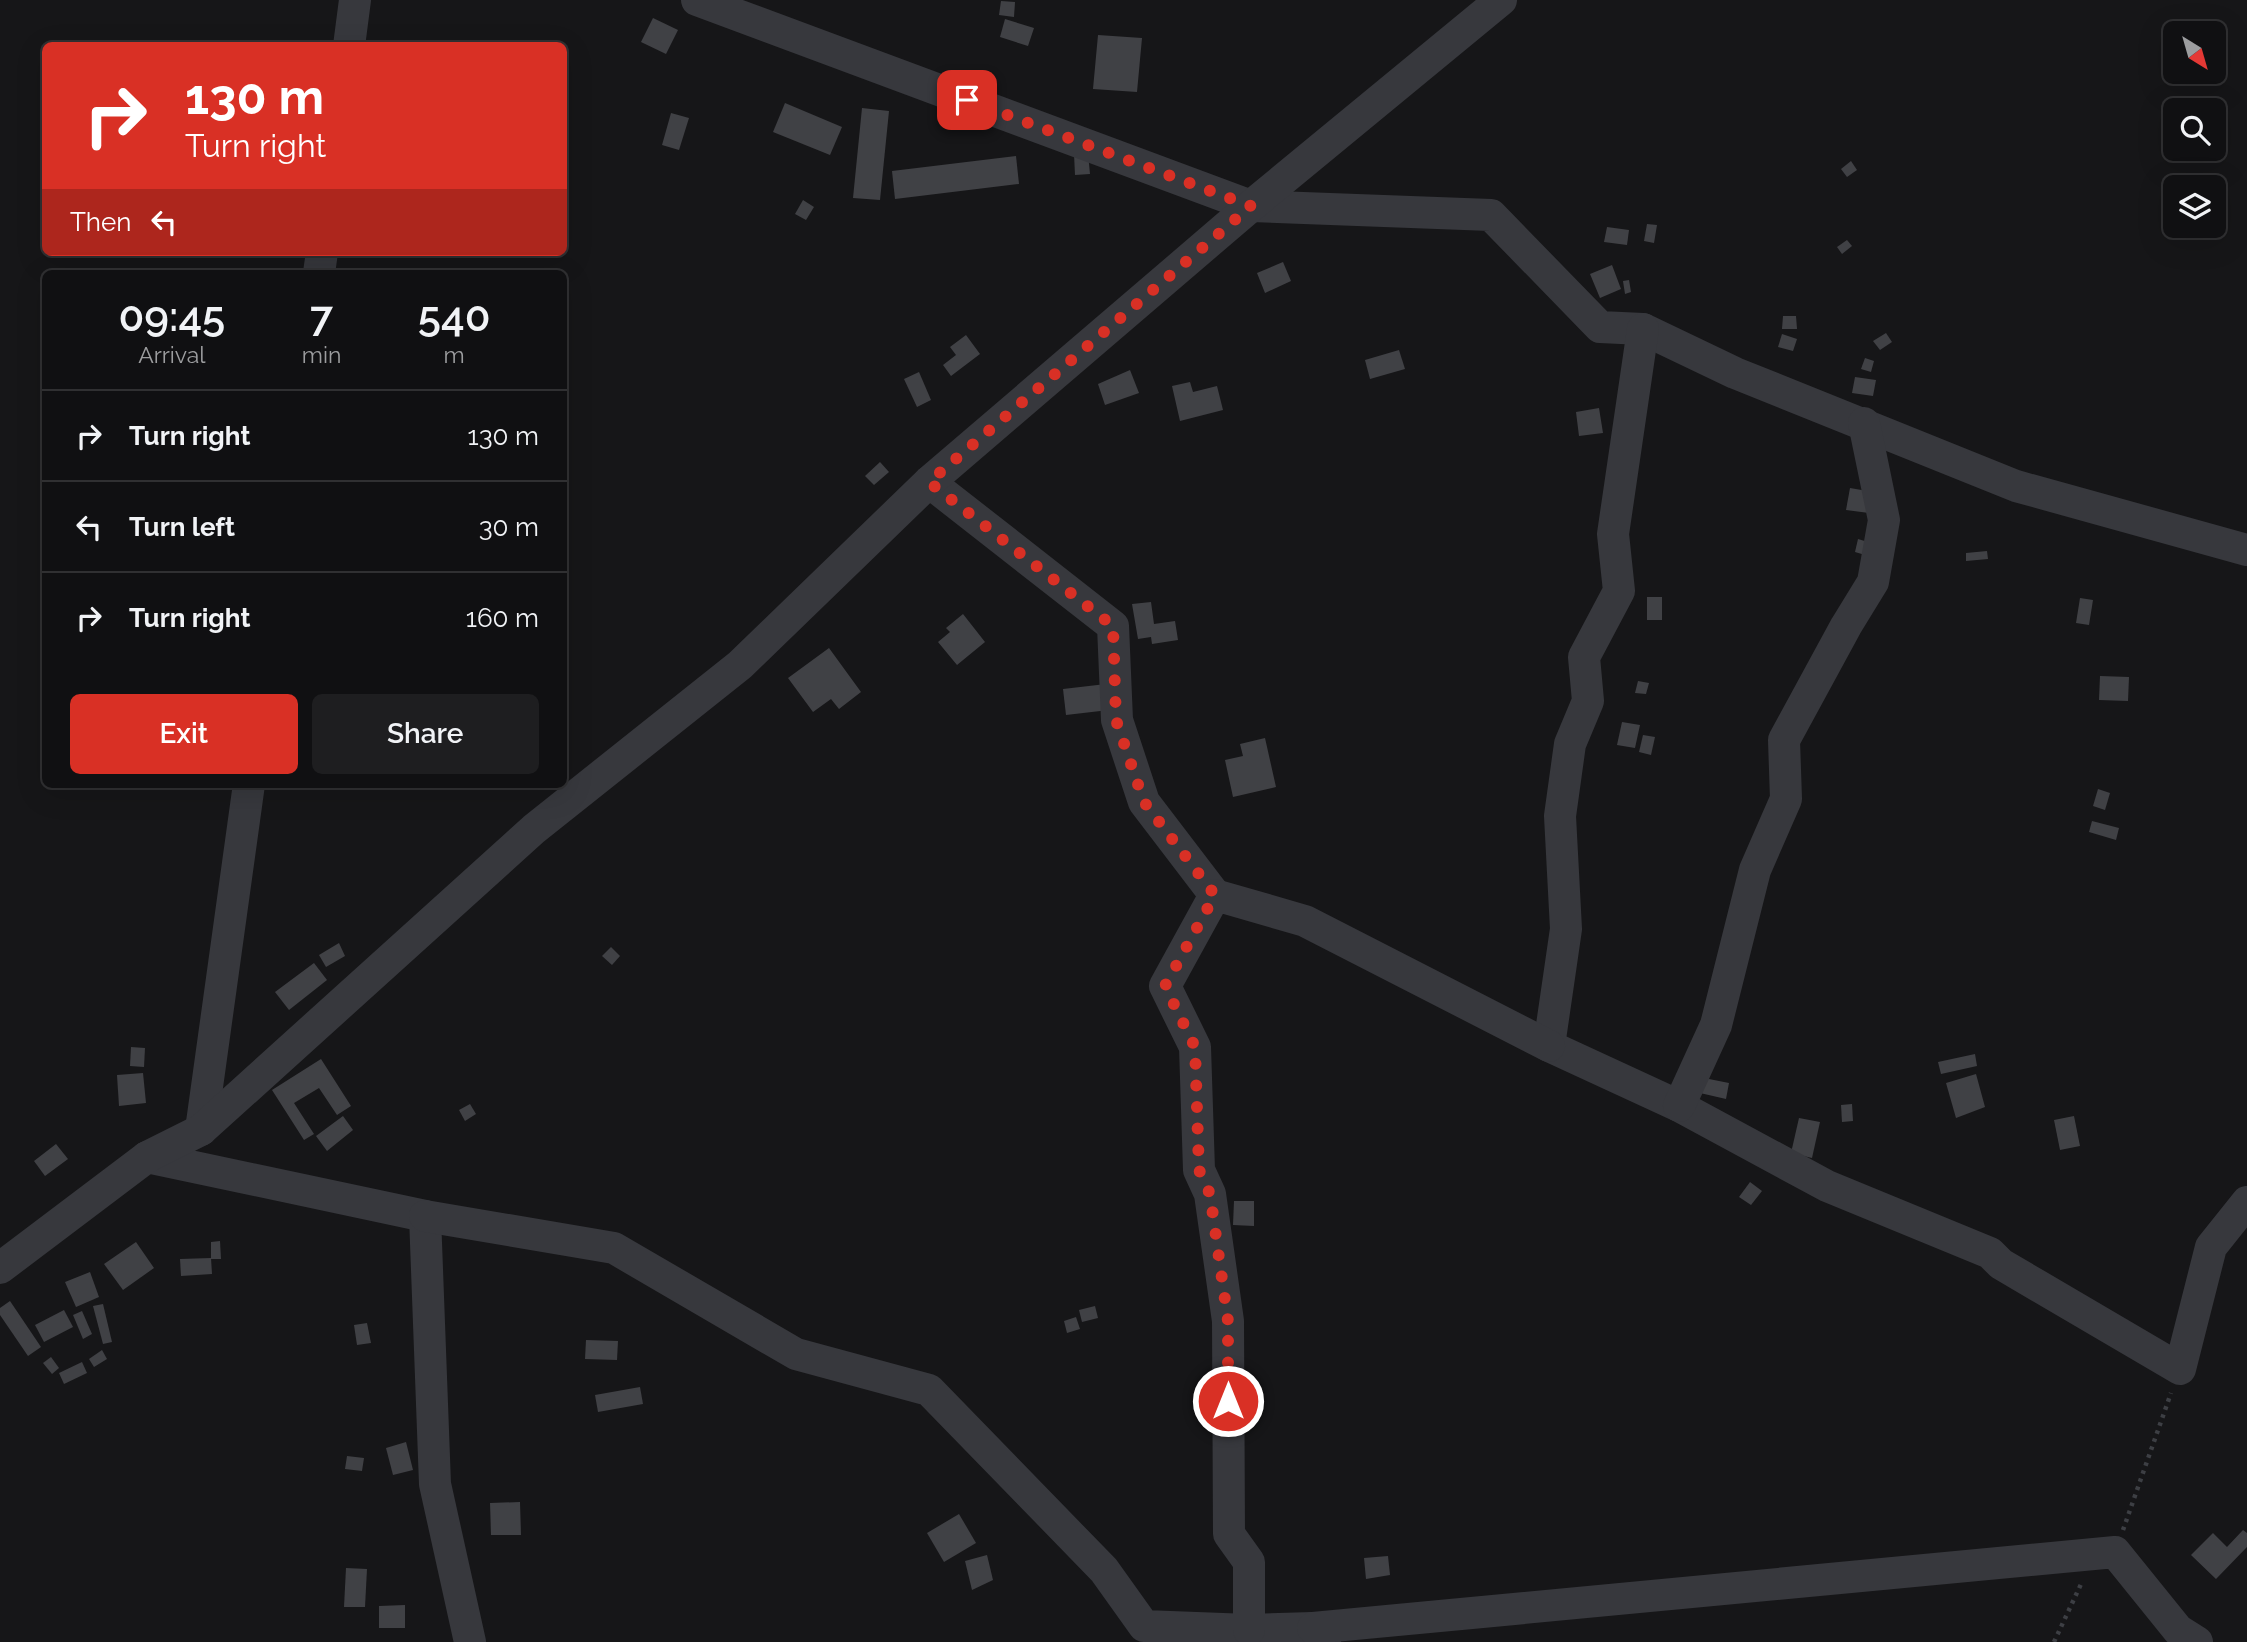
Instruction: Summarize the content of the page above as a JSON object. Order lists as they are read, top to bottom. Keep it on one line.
{"north":"bottom right","page":{"turn":["130 m","Turn right"],"then":"Then","eta":["09:45","Arrival","7","min","540","m"],"list":[{"name":"Turn right","value":"130 m"},{"name":"Turn left","value":"30 m"},{"name":"Turn right","value":"160 m"}],"buttons":["Exit","Share"]}}
